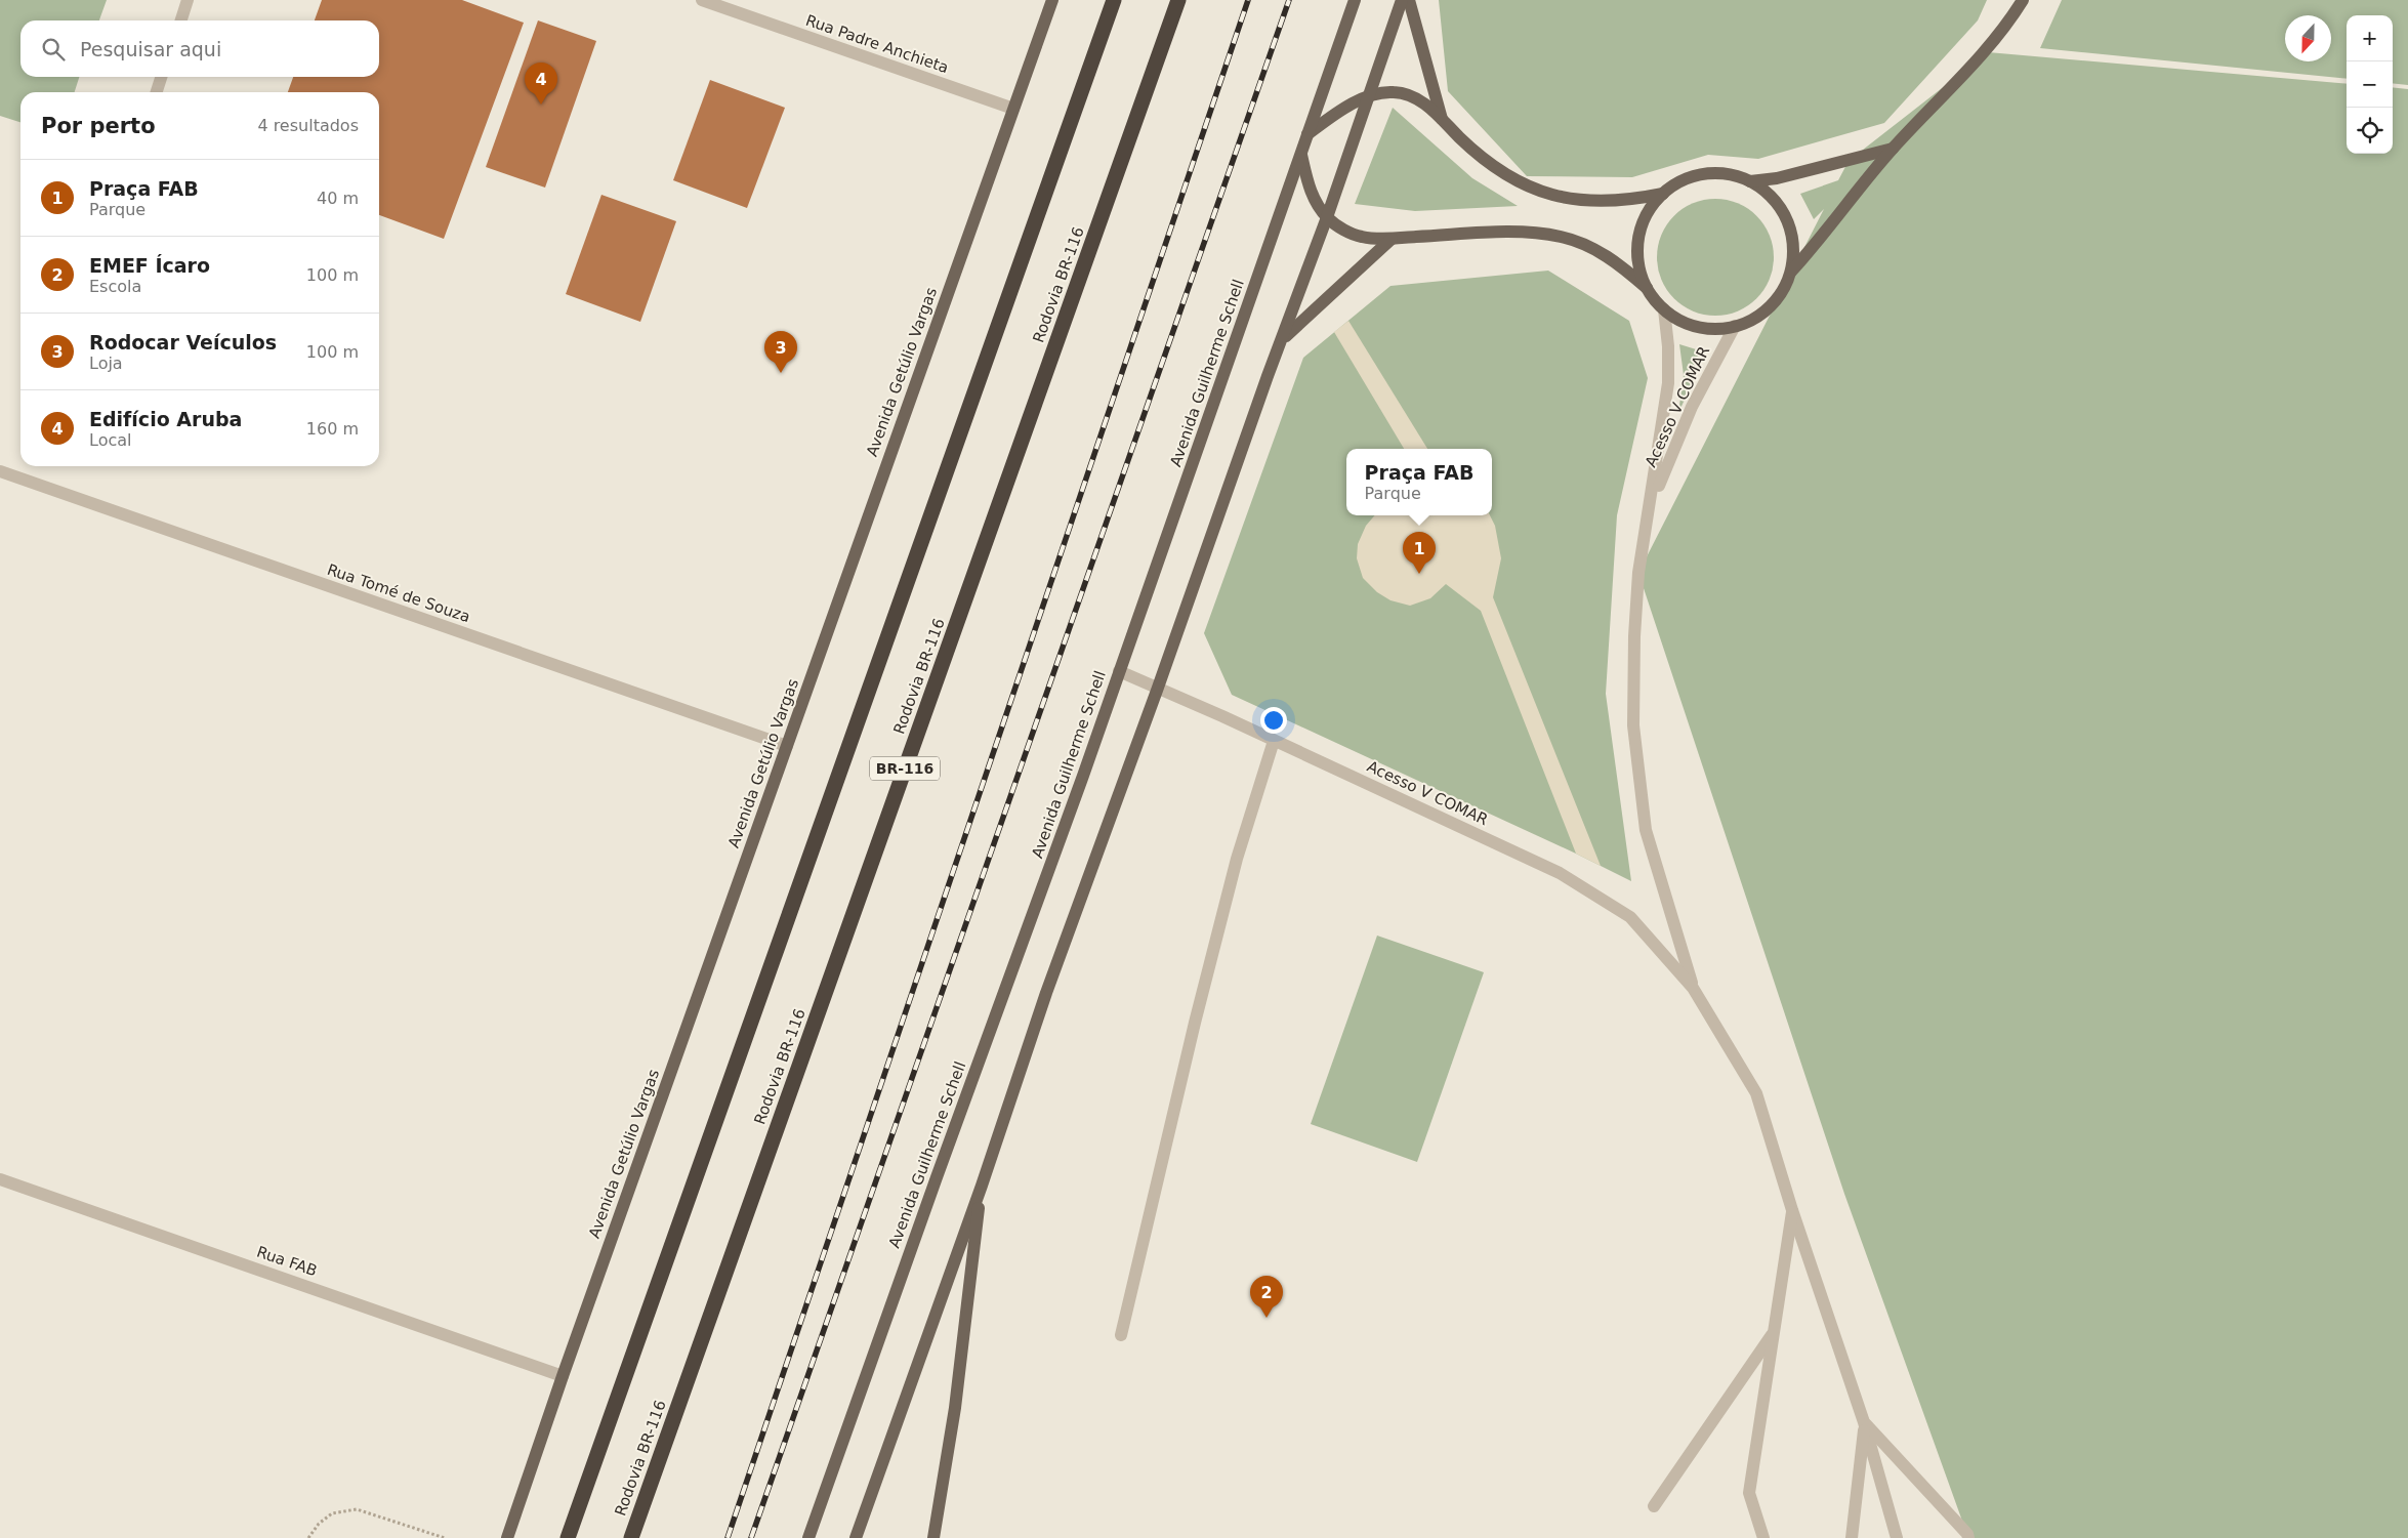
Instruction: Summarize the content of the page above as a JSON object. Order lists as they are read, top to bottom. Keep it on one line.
{"streets":{"highway":["Rodovia BR-116","BR-116"],"main road":["Avenida Getúlio Vargas","Avenida Guilherme Schell"],"street":["Rua Padre Anchieta","Acesso V COMAR","Rua Tomé de Souza","Rua FAB"]},"crossings":[["Rua Padre Anchieta","Avenida Getúlio Vargas"],["Avenida Getúlio Vargas","Rua Tomé de Souza"],["Avenida Getúlio Vargas","Rua FAB"],["Avenida Guilherme Schell","Acesso V COMAR"]],"north":"bottom","page":{"map_buttons":["+","−"],"search":"Pesquisar aqui","pins":["4","3","1","2"],"heading":["Por perto","4 resultados"],"list":[{"mark":"1","name":"Praça FAB","note":"Parque","value":"40 m"},{"mark":"2","name":"EMEF Ícaro","note":"Escola","value":"100 m"},{"mark":"3","name":"Rodocar Veículos","note":"Loja","value":"100 m"},{"mark":"4","name":"Edifício Aruba","note":"Local","value":"160 m"}],"popup":["Praça FAB","Parque"]}}
